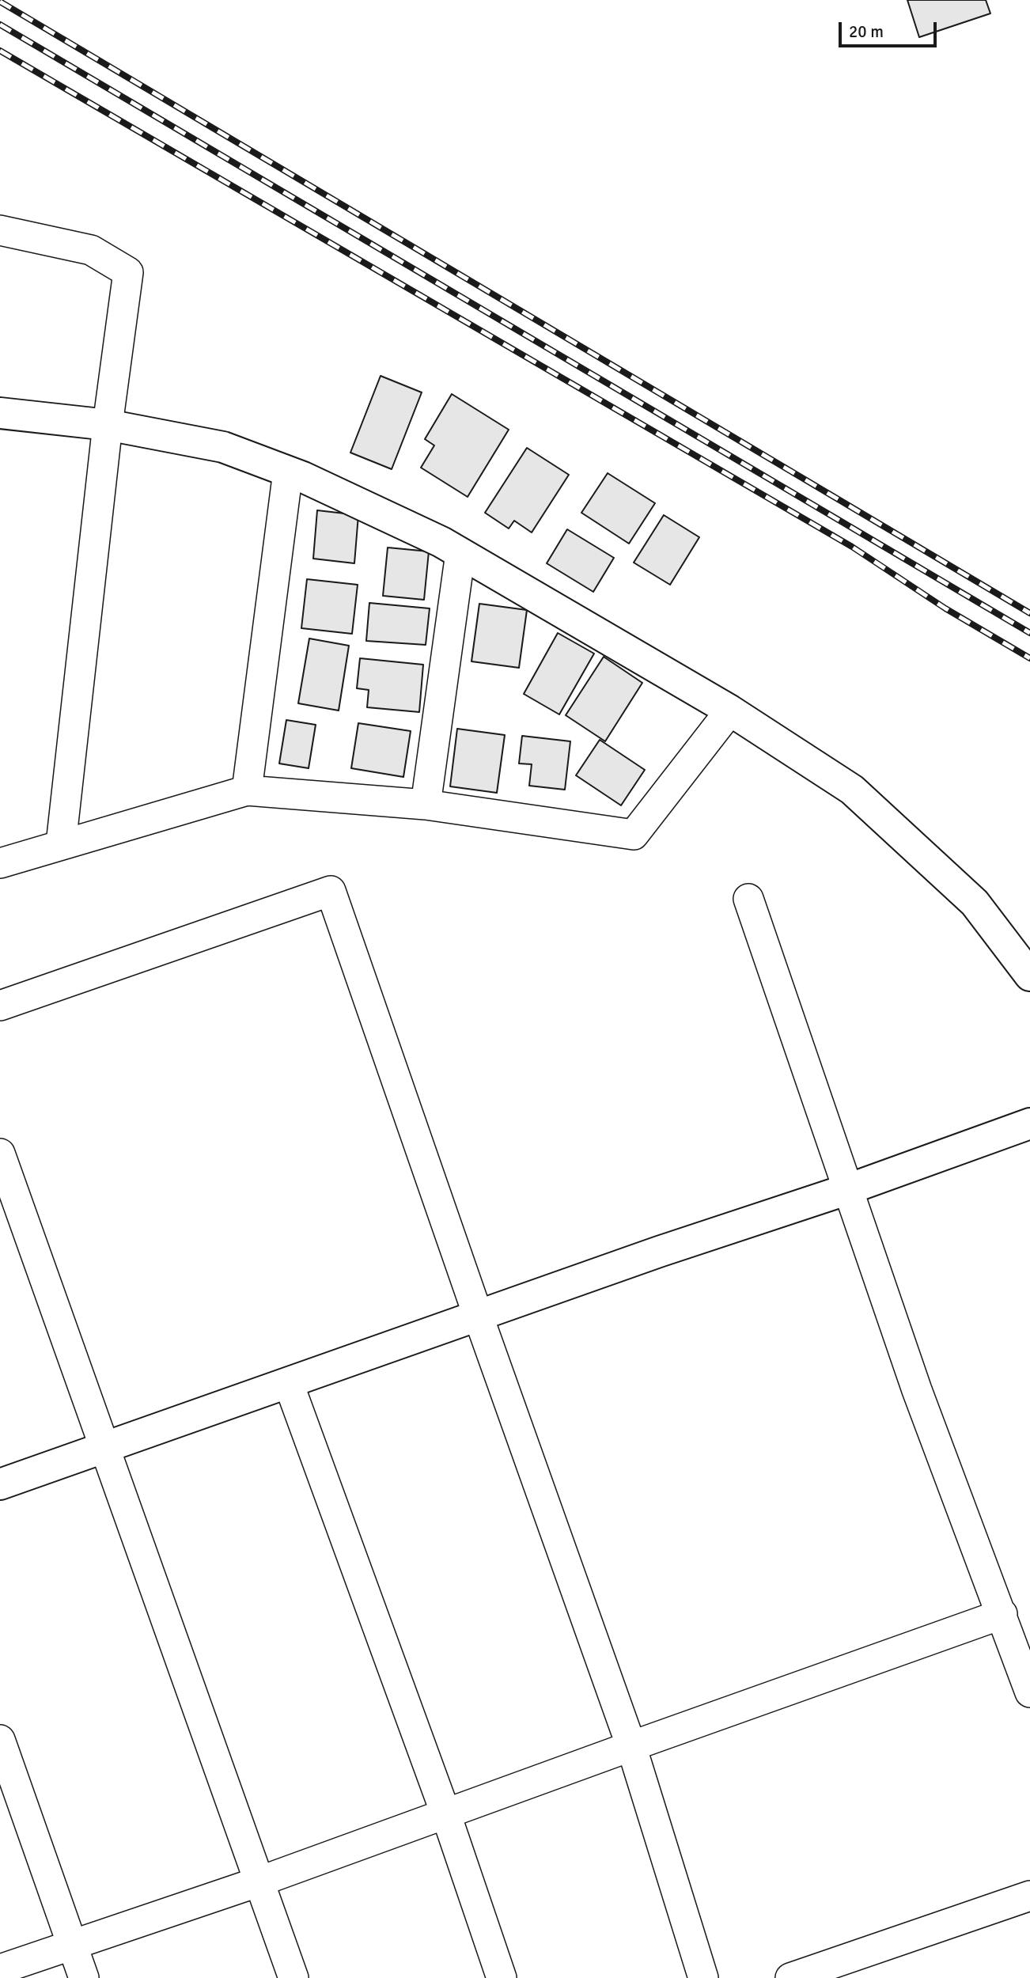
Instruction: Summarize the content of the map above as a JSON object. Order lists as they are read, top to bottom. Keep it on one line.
{"scale_bar":"20 m"}
